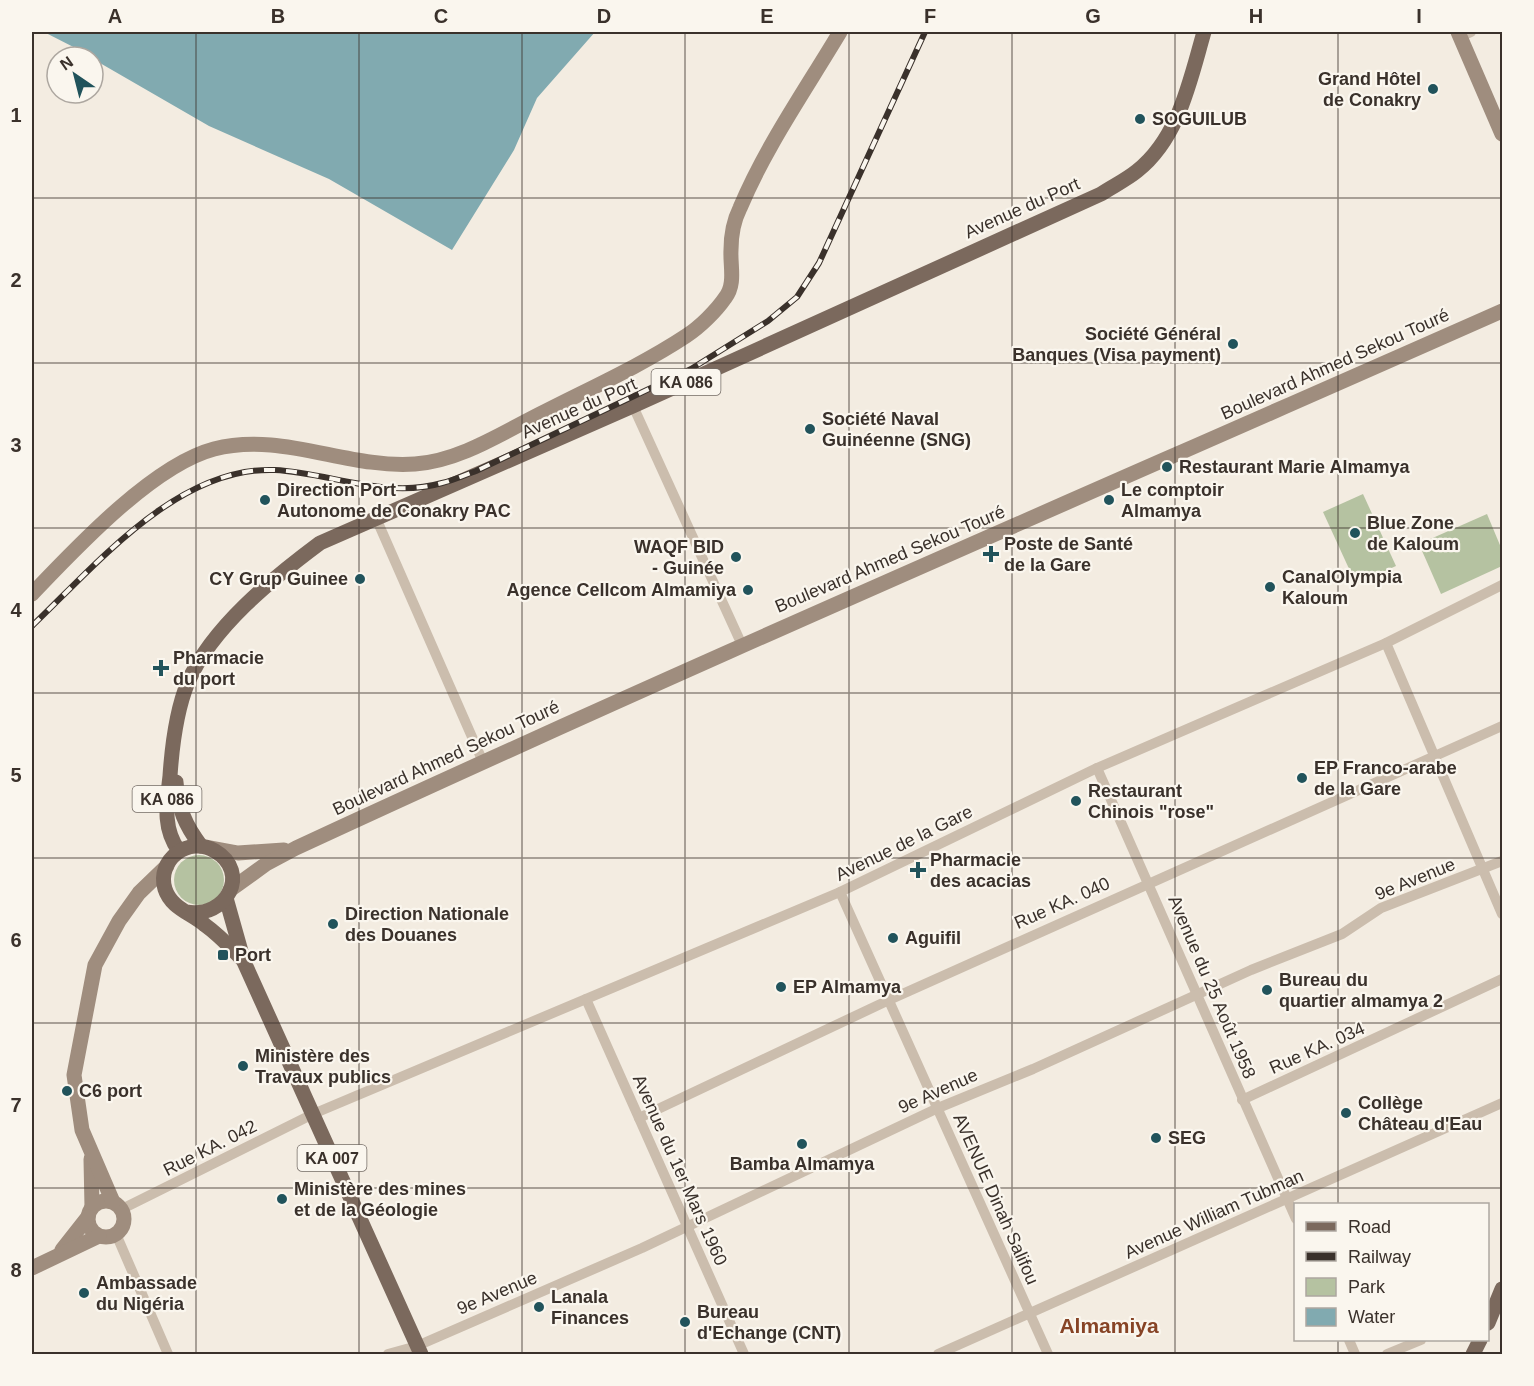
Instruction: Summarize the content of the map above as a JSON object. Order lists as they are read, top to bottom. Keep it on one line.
{"streets":{"main road":["Avenue du Port","KA 086","KA 007"],"street":["Boulevard Ahmed Sekou Touré","Avenue de la Gare","9e Avenue","Rue KA. 040","Avenue du 25 Août 1958","Rue KA. 034","Rue KA. 042","Avenue du 1er Mars 1960","AVENUE Dinah Salifou","Avenue William Tubman"]},"crossings":[["Avenue du Port","Boulevard Ahmed Sekou Touré"],["Avenue du Port","KA 007"],["Boulevard Ahmed Sekou Touré","KA 007"],["Avenue de la Gare","Avenue du 25 Août 1958"],["Avenue de la Gare","Rue KA. 042"],["Avenue de la Gare","KA 007"],["Avenue de la Gare","Avenue du 1er Mars 1960"],["Avenue de la Gare","AVENUE Dinah Salifou"],["9e Avenue","Avenue du 25 Août 1958"],["9e Avenue","KA 007"],["9e Avenue","Avenue du 1er Mars 1960"],["9e Avenue","AVENUE Dinah Salifou"],["Rue KA. 040","Avenue du 25 Août 1958"],["Rue KA. 040","Avenue du 1er Mars 1960"],["Rue KA. 040","AVENUE Dinah Salifou"],["Avenue du 25 Août 1958","Rue KA. 034"],["Avenue du 25 Août 1958","Avenue William Tubman"],["Rue KA. 042","KA 007"],["AVENUE Dinah Salifou","Avenue William Tubman"]],"districts":["Almamiya"],"places":{"other":["Grand Hôtel de Conakry","SOGUILUB","Société Général Banques (Visa payment)","Société Naval Guinéenne (SNG)","Restaurant Marie Almamya","Direction Port Autonome de Conakry PAC","Le comptoir Almamya","Blue Zone de Kaloum","WAQF BID - Guinée","CY Grup Guinee","CanalOlympia Kaloum","Agence Cellcom Almamiya","EP Franco-arabe de la Gare","Restaurant Chinois \"rose\"","Direction Nationale des Douanes","Aguifil","EP Almamya","Bureau du quartier almamya 2","Ministère des Travaux publics","C6 port","Collège Château d'Eau","SEG","Bamba Almamya","Ministère des mines et de la Géologie","Ambassade du Nigéria","Lanala Finances","Bureau d'Echange (CNT)"],"health":["Poste de Santé de la Gare","Pharmacie du port","Pharmacie des acacias"],"transit":["Port"]},"legend":["Road","Railway","Park","Water"],"north":"top left","grid":{"columns":["A","B","C","D","E","F","G","H","I"],"rows":["1","2","3","4","5","6","7","8"]}}
